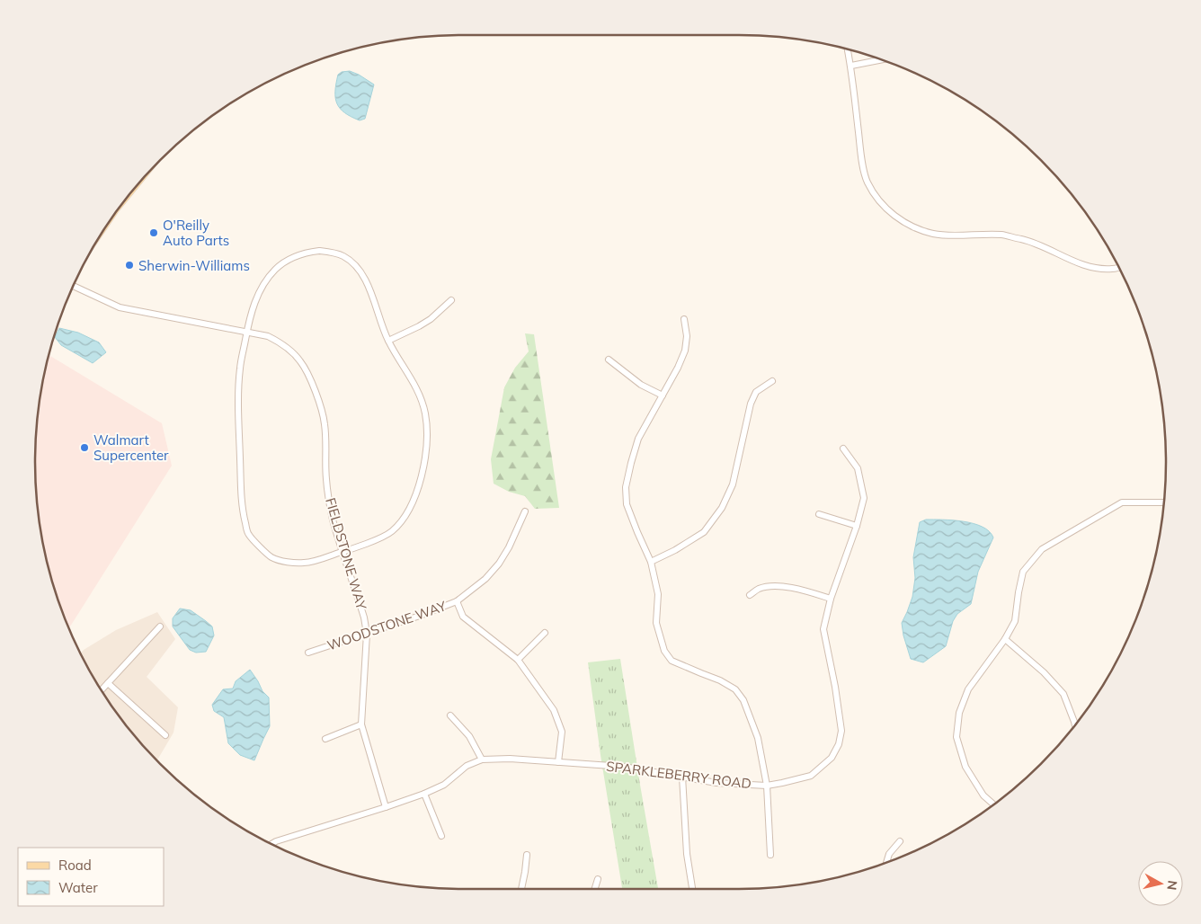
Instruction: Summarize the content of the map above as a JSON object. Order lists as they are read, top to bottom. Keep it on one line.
{"streets":{"street":["FIELDSTONE WAY","WOODSTONE WAY","SPARKLEBERRY ROAD"]},"crossings":[["FIELDSTONE WAY","WOODSTONE WAY"],["FIELDSTONE WAY","SPARKLEBERRY ROAD"]],"places":["O'Reilly Auto Parts","Sherwin-Williams","Walmart Supercenter"],"legend":["Road","Water"],"north":"right"}
